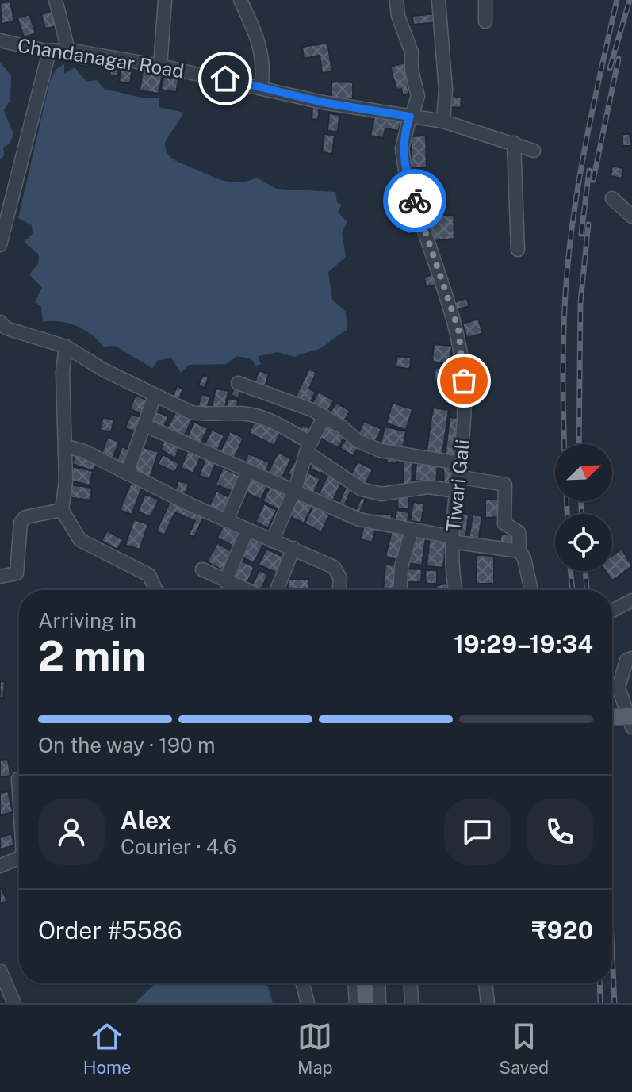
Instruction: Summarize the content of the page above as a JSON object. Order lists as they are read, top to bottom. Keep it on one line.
{"streets":{"street":["Chandanagar Road","Tiwari Gali"]},"crossings":[["Chandanagar Road","Tiwari Gali"]],"north":"top right","page":{"heading":["2 min","Arriving in","19:29–19:34"],"panel":["Alex","Courier · 4.6","Order #5586","₹920"],"bar":"On the way · 190 m","tabs":["Home","Map","Saved"]}}
